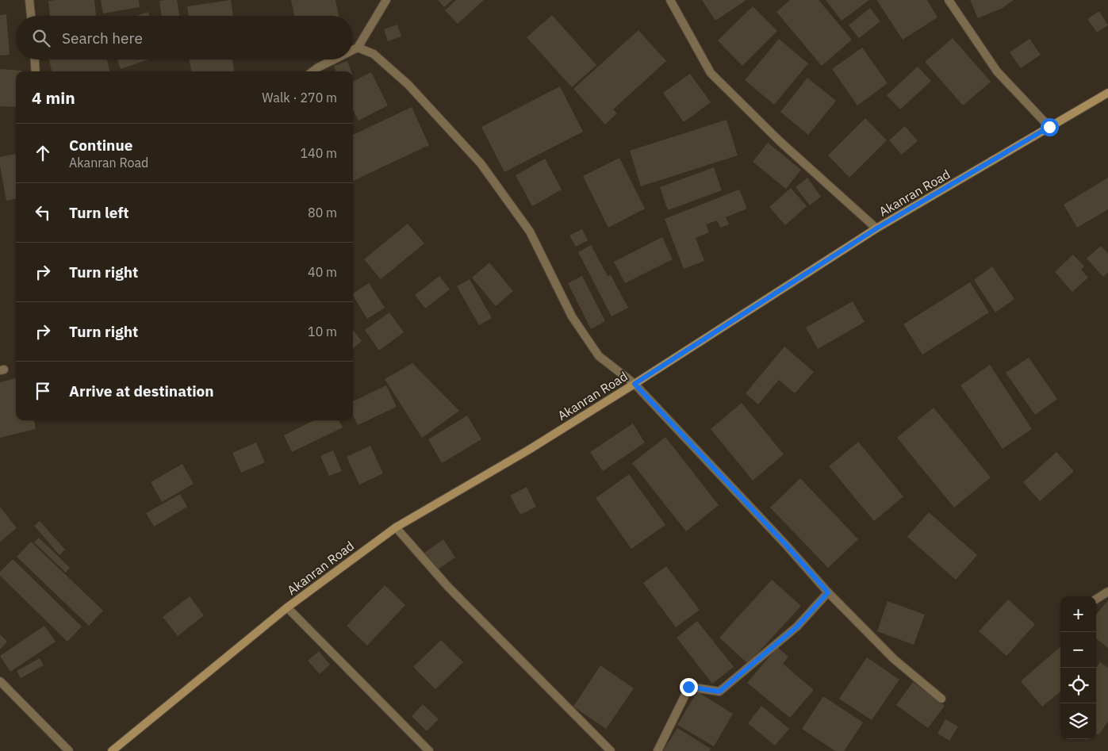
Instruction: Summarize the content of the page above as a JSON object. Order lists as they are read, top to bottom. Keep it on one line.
{"streets":{"main road":["Akanran Road"]},"page":{"search":"Search here","heading":["4 min","Walk · 270 m"],"list":[["Continue","Akanran Road","140 m"],["Turn left","80 m"],["Turn right","40 m"],["Turn right","10 m"],"Arrive at destination"],"map_buttons":["+","−"]}}
